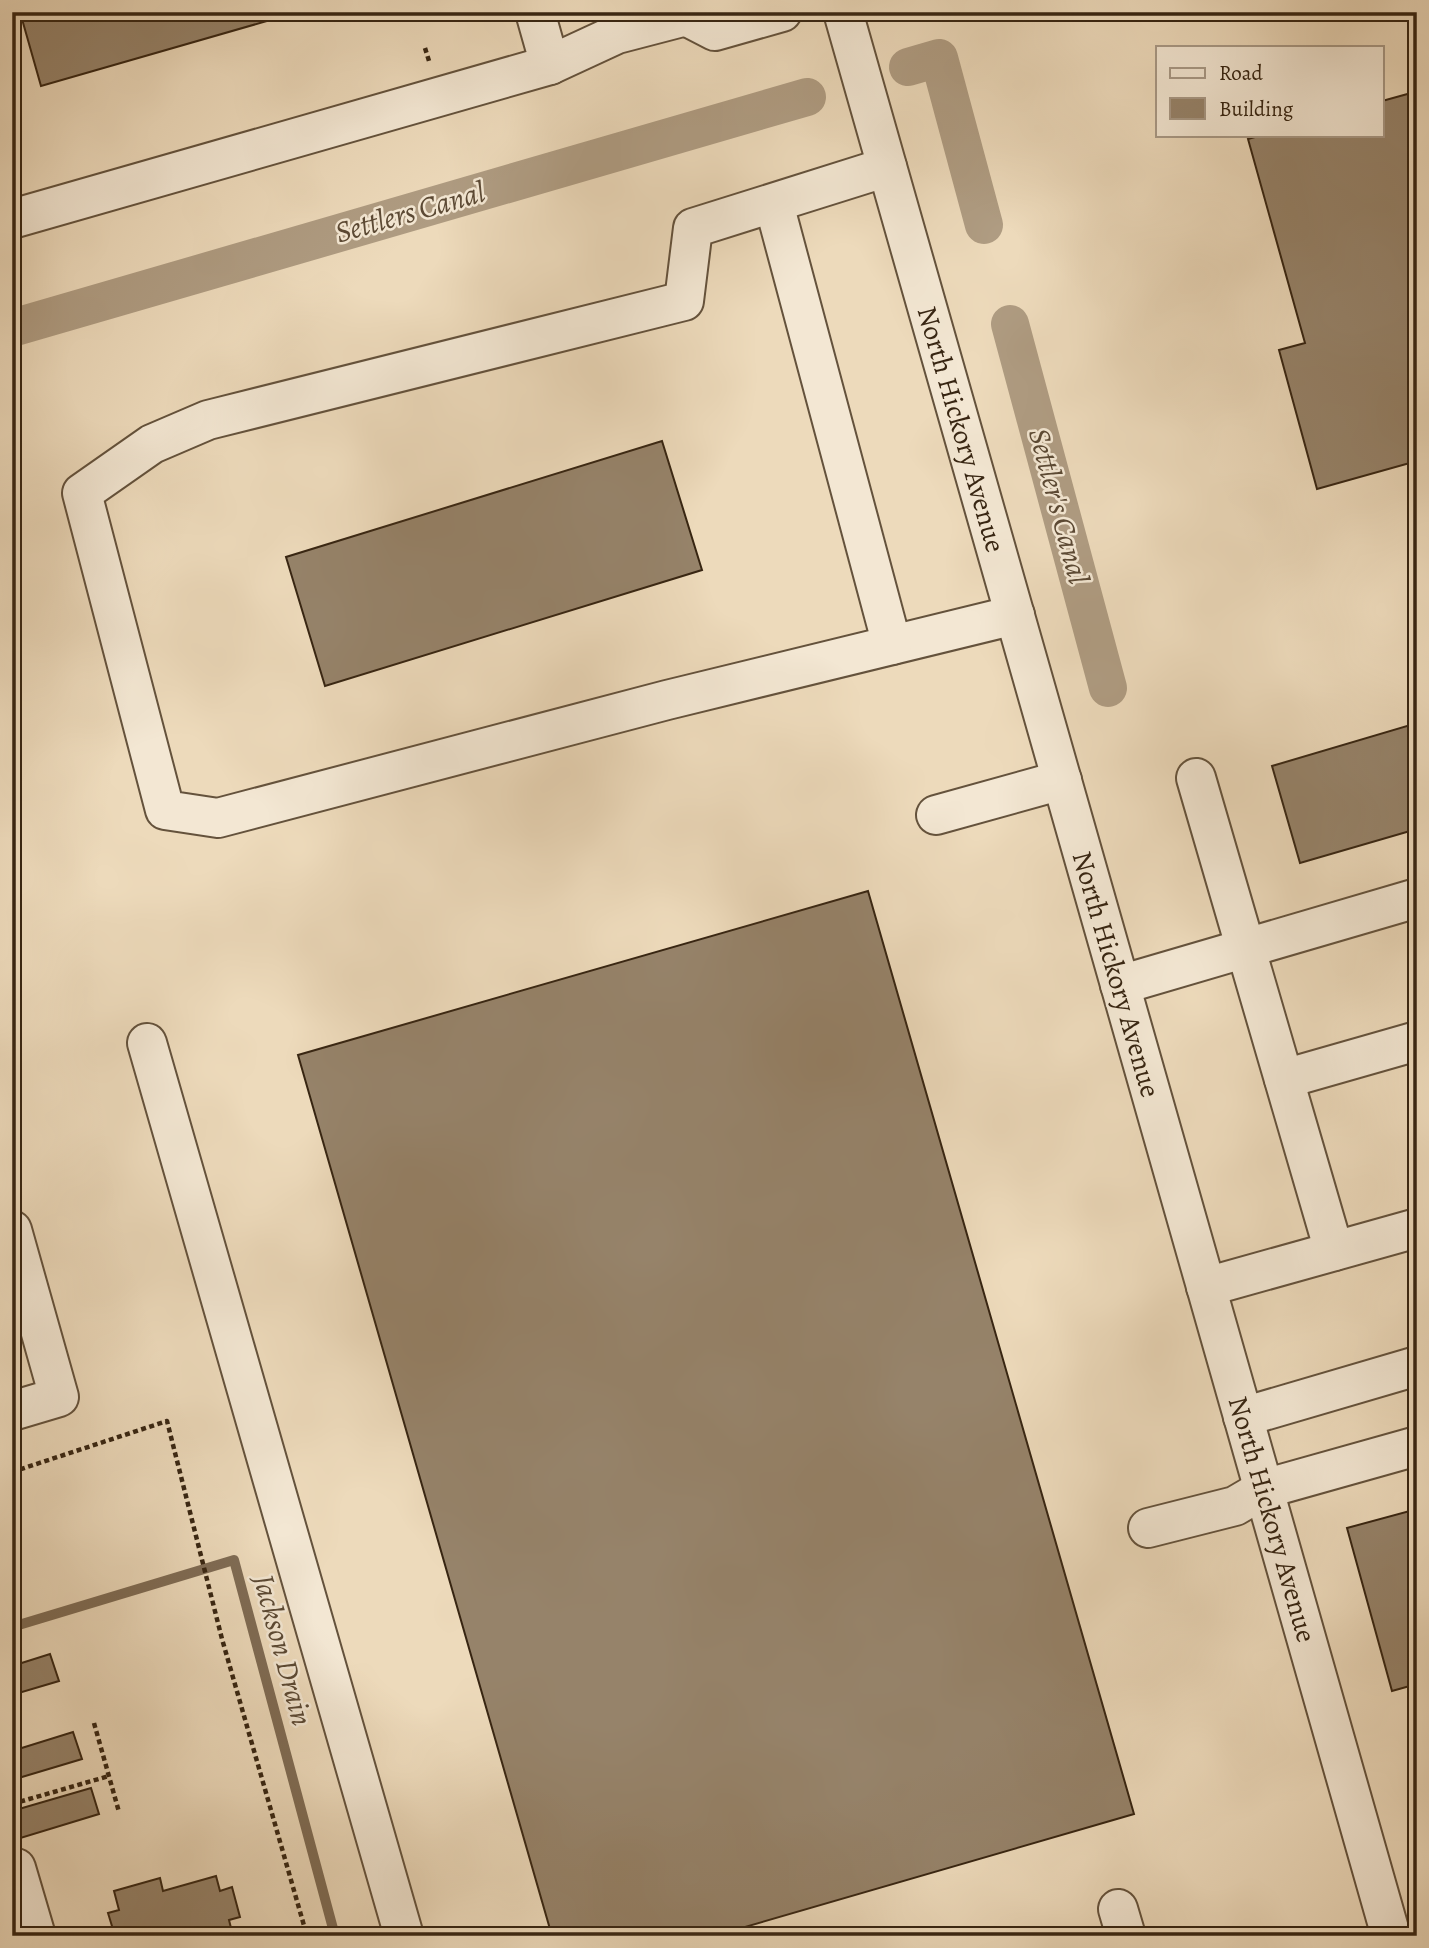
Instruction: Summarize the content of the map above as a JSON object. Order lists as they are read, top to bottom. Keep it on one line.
{"streets":{"street":["North Hickory Avenue"]},"water":["Settlers Canal","Settler's Canal","Jackson Drain"],"legend":["Road","Building"]}
